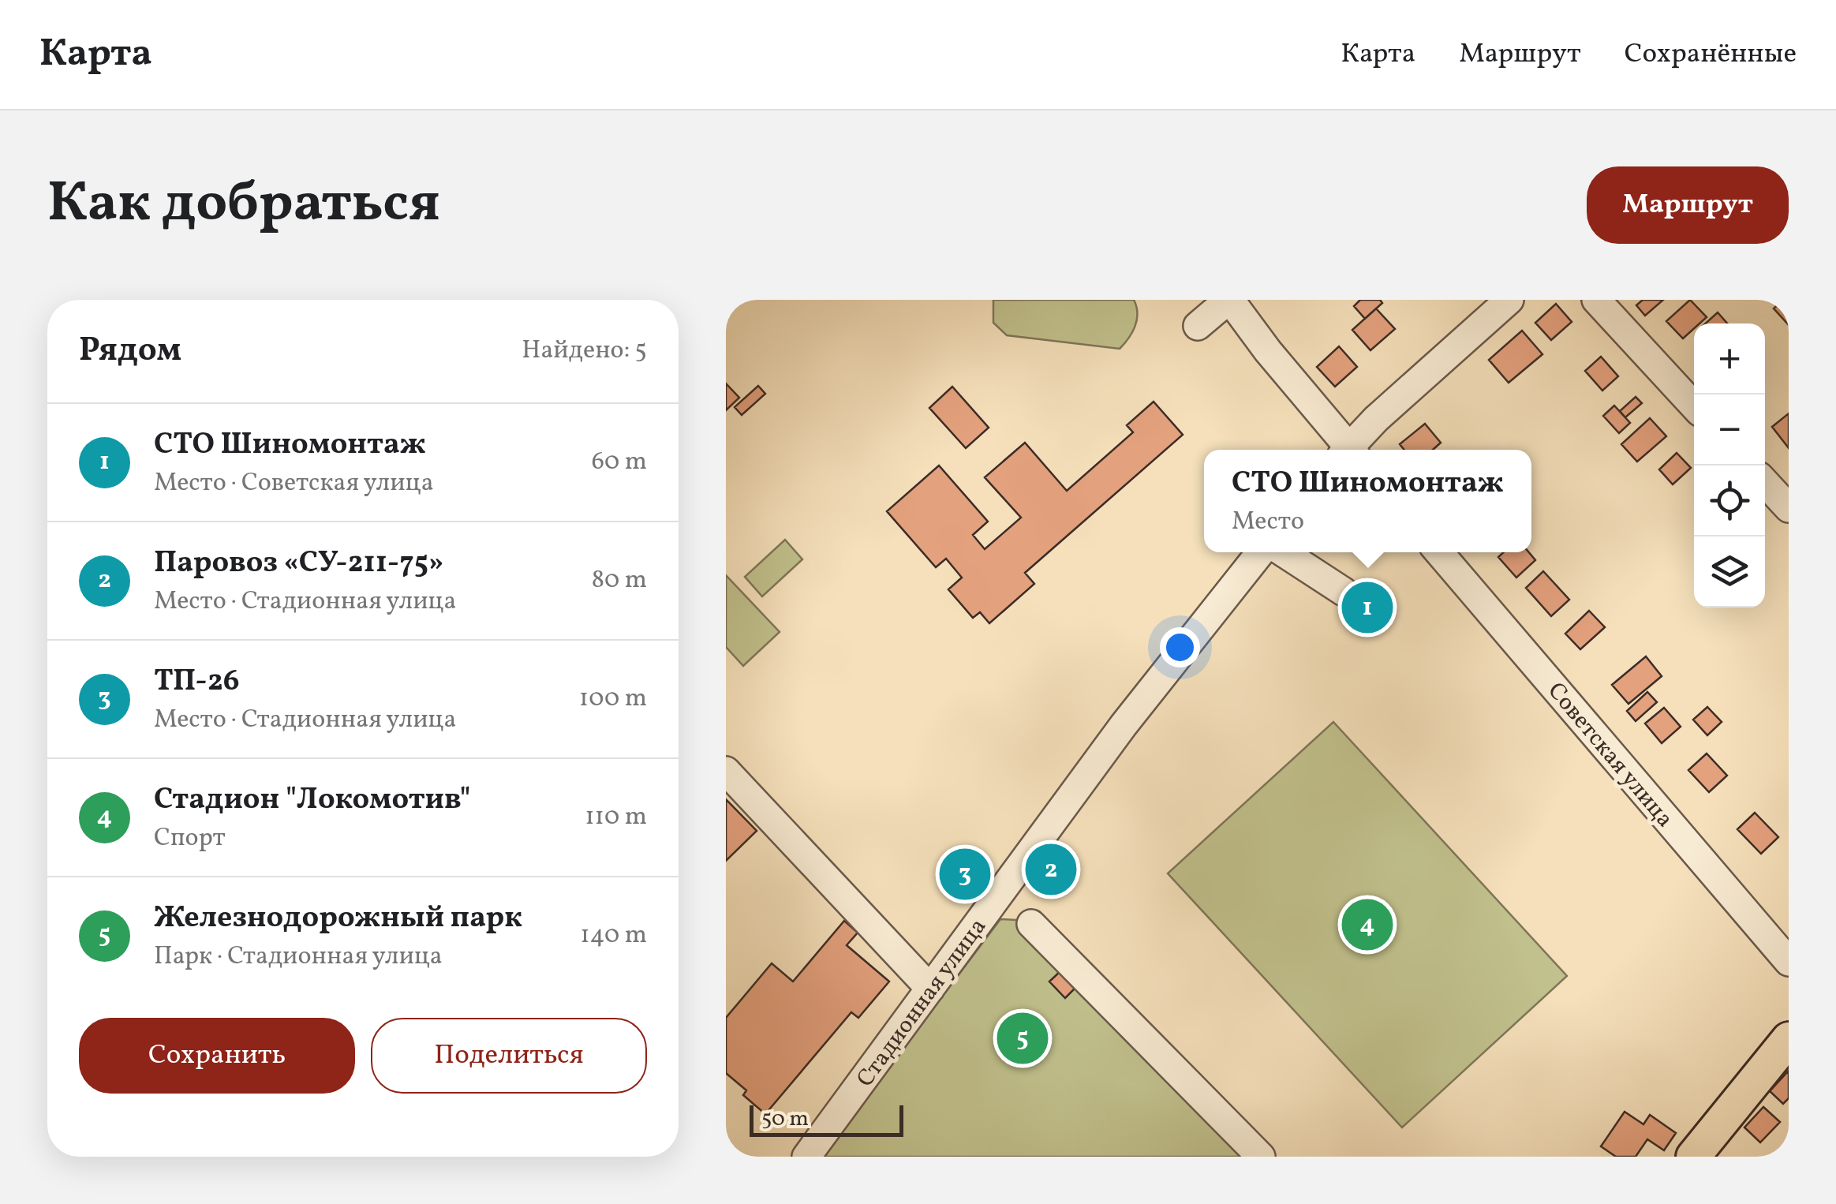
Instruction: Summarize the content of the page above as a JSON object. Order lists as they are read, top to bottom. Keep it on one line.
{"streets":{"street":["Советская улица","Стадионная улица"]},"scale_bar":"50 m","page":{"header":"Карта","nav":["Карта","Маршрут","Сохранённые"],"title":"Как добраться","buttons":["Маршрут",["Сохранить","Поделиться"]],"heading":["Рядом","Найдено: 5"],"map_buttons":["+","−"],"list":[{"mark":"1","name":"СТО Шиномонтаж","note":"Место · Советская улица","value":"60 m"},{"mark":"2","name":"Паровоз «СУ-211-75»","note":"Место · Стадионная улица","value":"80 m"},{"mark":"3","name":"ТП-26","note":"Место · Стадионная улица","value":"100 m"},{"mark":"4","name":"Стадион \"Локомотив\"","note":"Спорт","value":"110 m"},{"mark":"5","name":"Железнодорожный парк","note":"Парк · Стадионная улица","value":"140 m"}],"popup":["СТО Шиномонтаж","Место"],"pins":["1","2","3","4","5"],"scale":"50 m"}}
